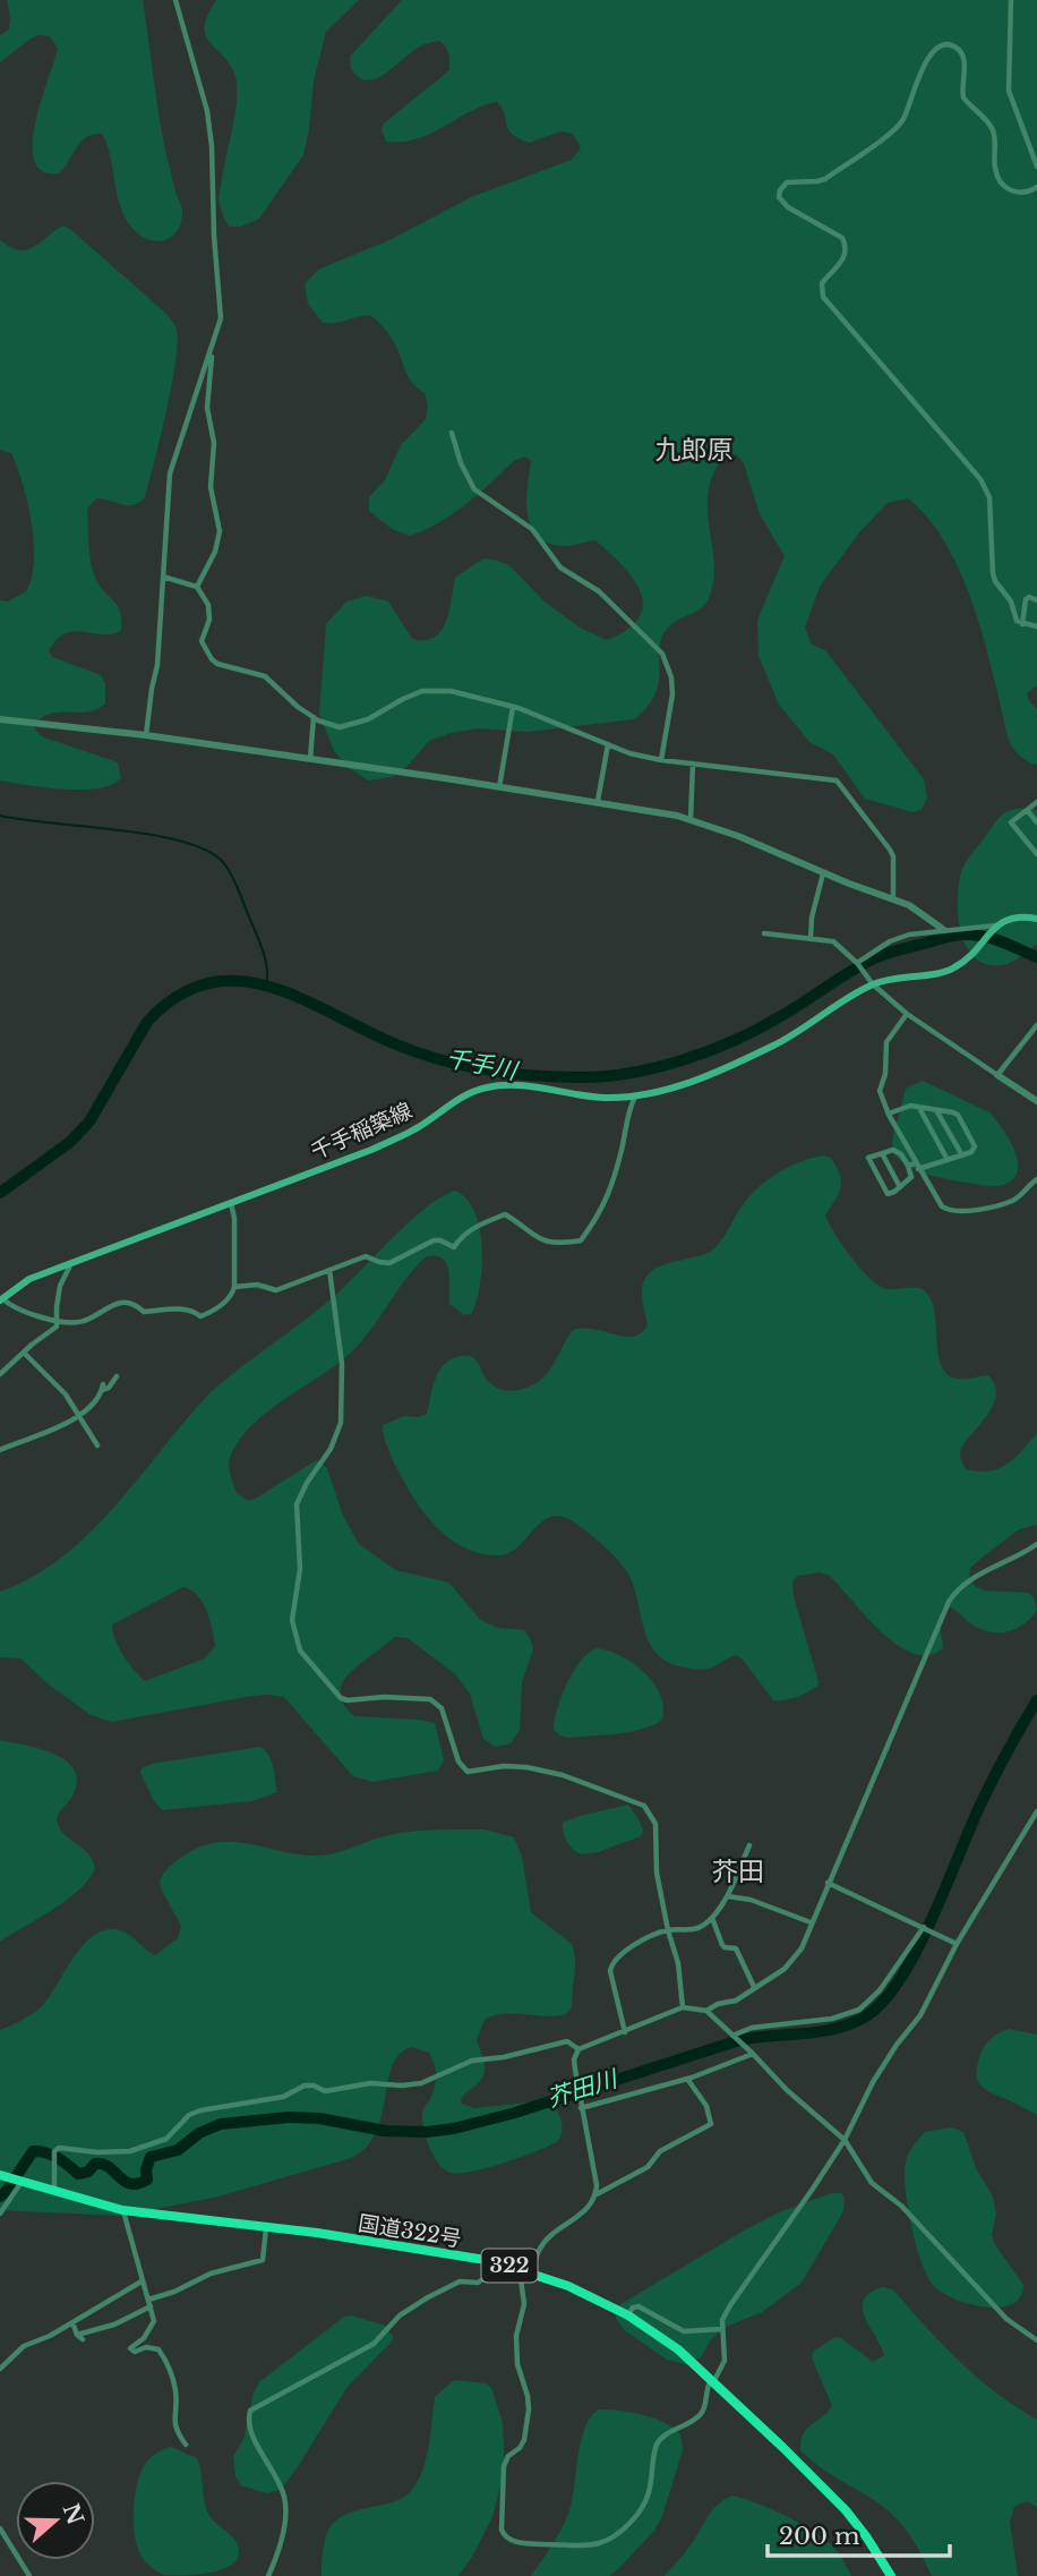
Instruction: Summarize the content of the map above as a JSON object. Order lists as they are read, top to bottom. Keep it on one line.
{"streets":{"highway":["国道322号","322"],"main road":["千手稲築線"]},"districts":["九郎原","芥田"],"water":["千手川","芥田川"],"scale_bar":"200 m","north":"right"}
